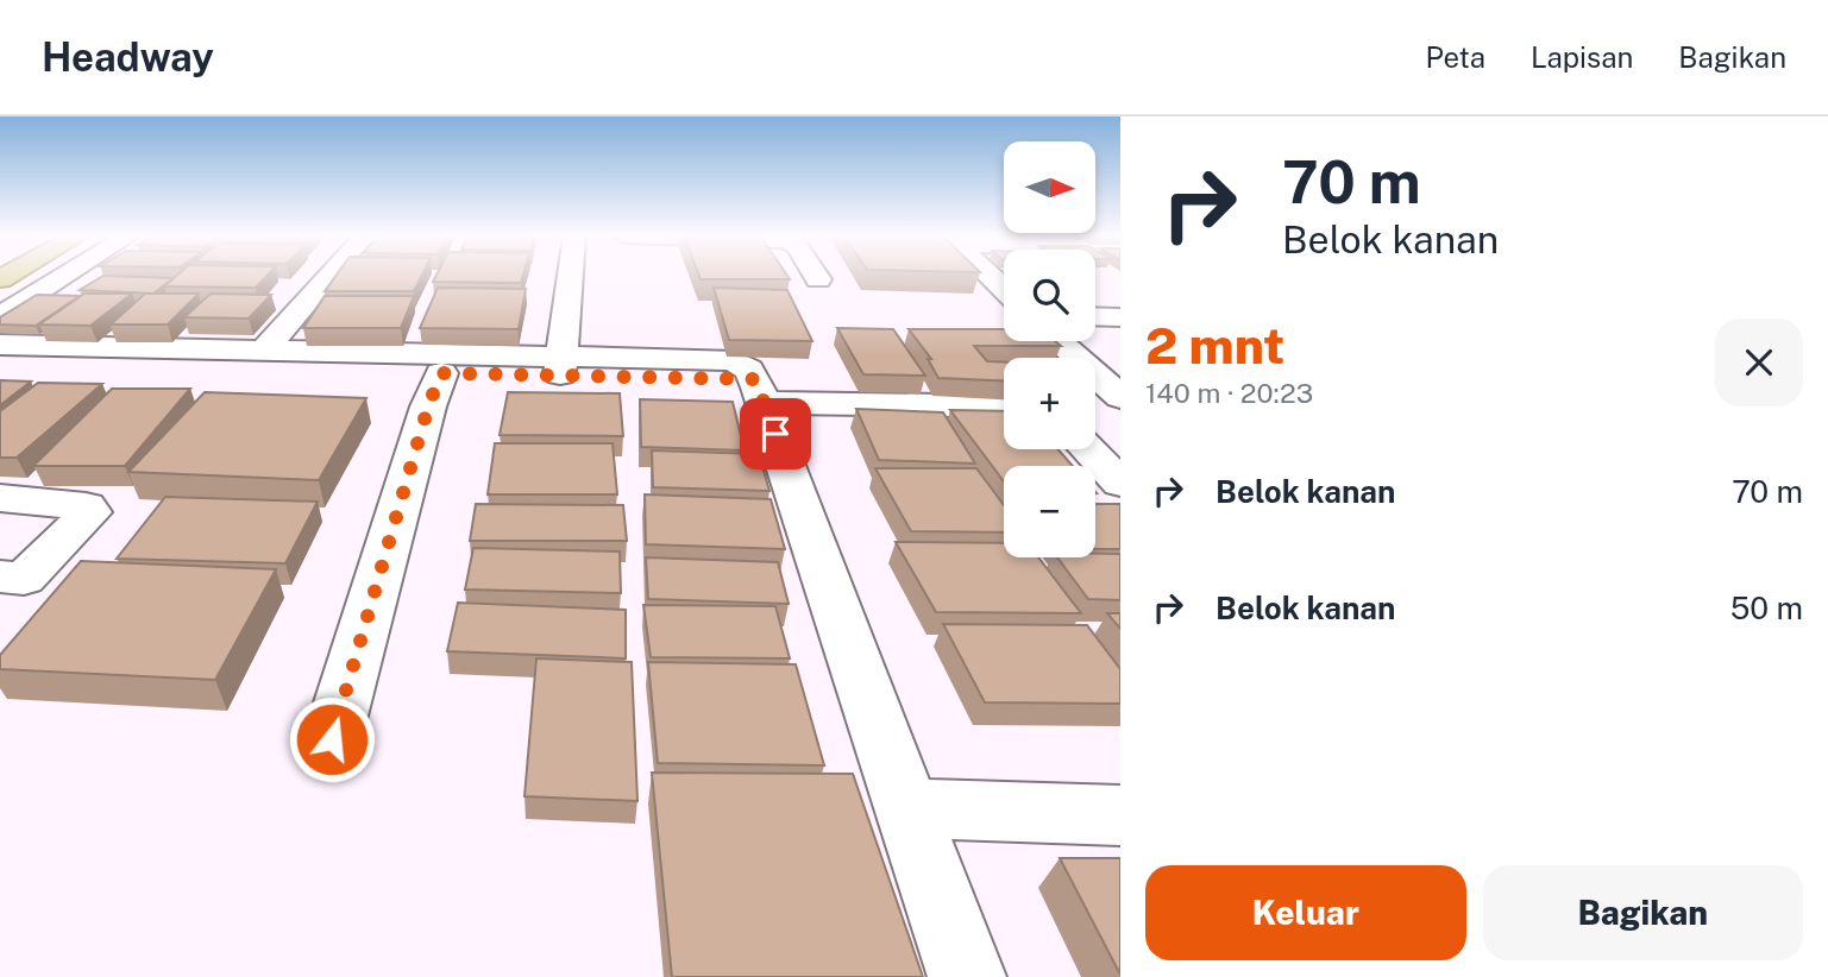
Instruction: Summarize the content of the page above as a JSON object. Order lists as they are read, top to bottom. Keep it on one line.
{"north":"right","page":{"header":"Headway","nav":["Peta","Lapisan","Bagikan"],"turn":["70 m","Belok kanan"],"map_buttons":["+","−"],"heading":["2 mnt","140 m · 20:23"],"list":[{"name":"Belok kanan","value":"70 m"},{"name":"Belok kanan","value":"50 m"}],"buttons":["Keluar","Bagikan"]}}
